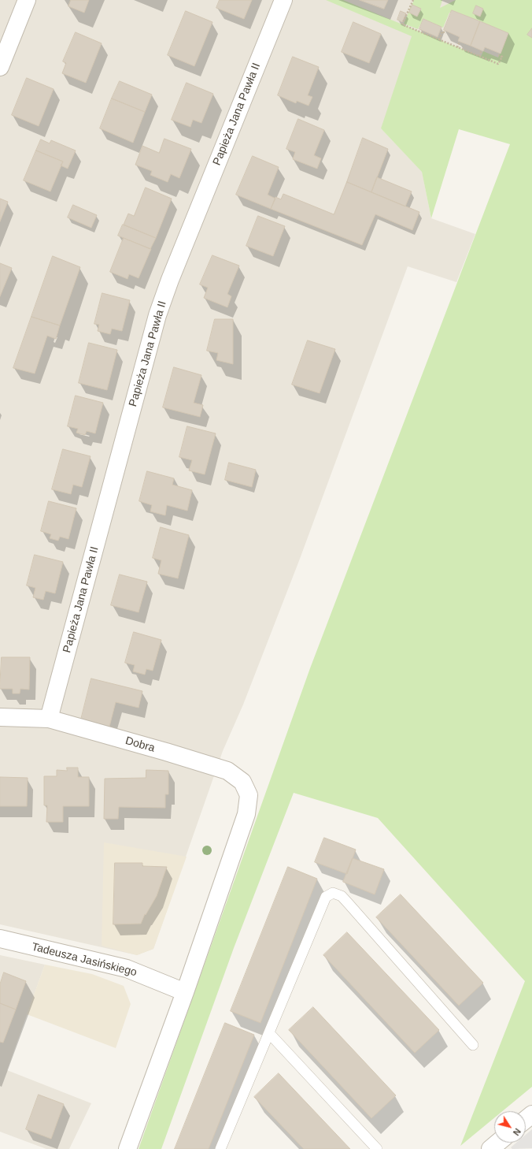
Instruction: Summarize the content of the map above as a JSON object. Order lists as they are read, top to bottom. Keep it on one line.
{"streets":{"street":["Papieża Jana Pawła II","Dobra","Tadeusza Jasińskiego"]},"crossings":[["Papieża Jana Pawła II","Dobra"],["Dobra","Tadeusza Jasińskiego"]],"north":"bottom right"}
